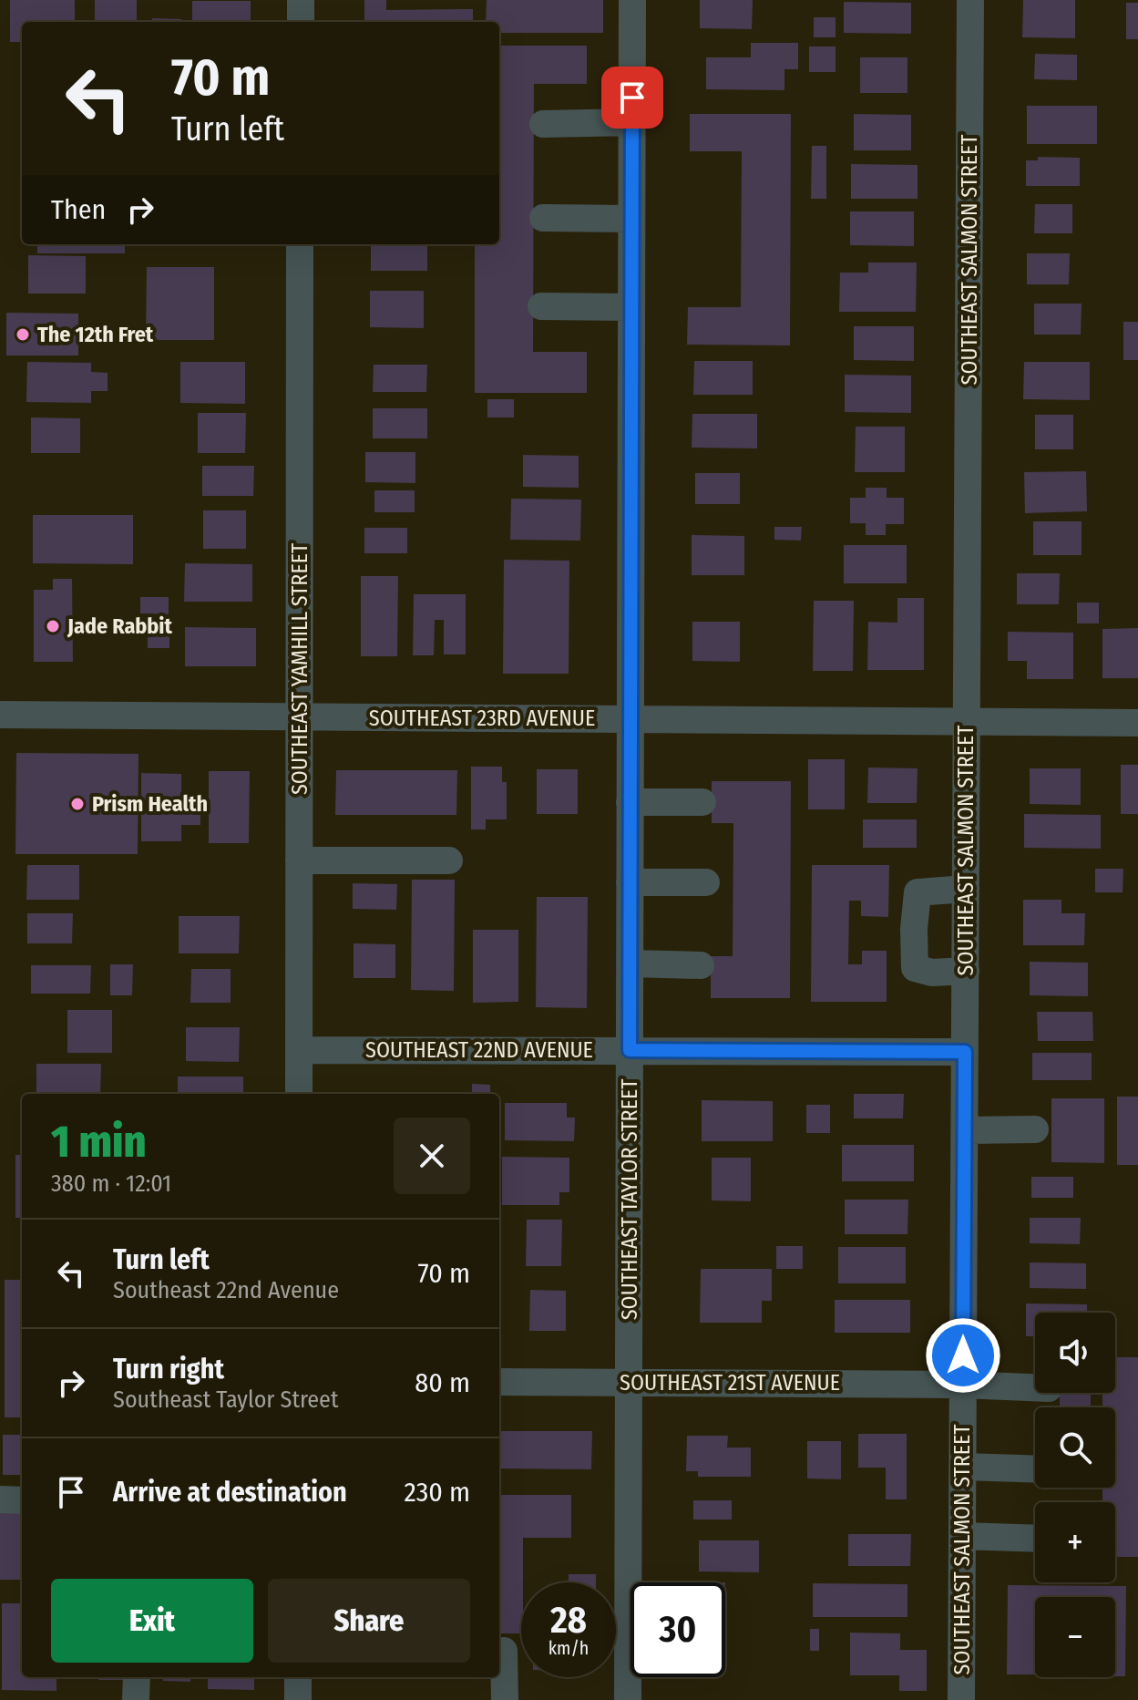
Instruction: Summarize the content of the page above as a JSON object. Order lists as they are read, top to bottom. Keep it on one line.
{"streets":{"street":["SOUTHEAST SALMON STREET","SOUTHEAST YAMHILL STREET","SOUTHEAST 23RD AVENUE","SOUTHEAST 22ND AVENUE","SOUTHEAST TAYLOR STREET","SOUTHEAST 21ST AVENUE"]},"crossings":[["SOUTHEAST SALMON STREET","SOUTHEAST 23RD AVENUE"],["SOUTHEAST SALMON STREET","SOUTHEAST 22ND AVENUE"],["SOUTHEAST SALMON STREET","SOUTHEAST 21ST AVENUE"],["SOUTHEAST YAMHILL STREET","SOUTHEAST 23RD AVENUE"],["SOUTHEAST YAMHILL STREET","SOUTHEAST 22ND AVENUE"],["SOUTHEAST 23RD AVENUE","SOUTHEAST TAYLOR STREET"],["SOUTHEAST 22ND AVENUE","SOUTHEAST TAYLOR STREET"],["SOUTHEAST TAYLOR STREET","SOUTHEAST 21ST AVENUE"]],"places":["The 12th Fret","Jade Rabbit","Prism Health"],"page":{"turn":["70 m","Turn left"],"then":"Then","heading":["1 min","380 m · 12:01"],"list":[{"name":"Turn left","note":"Southeast 22nd Avenue","value":"70 m"},{"name":"Turn right","note":"Southeast Taylor Street","value":"80 m"},{"name":"Arrive at destination","value":"230 m"}],"map_buttons":["+","−"],"buttons":["Exit","Share"],"speed":"28 km/h","limit":"30"}}
